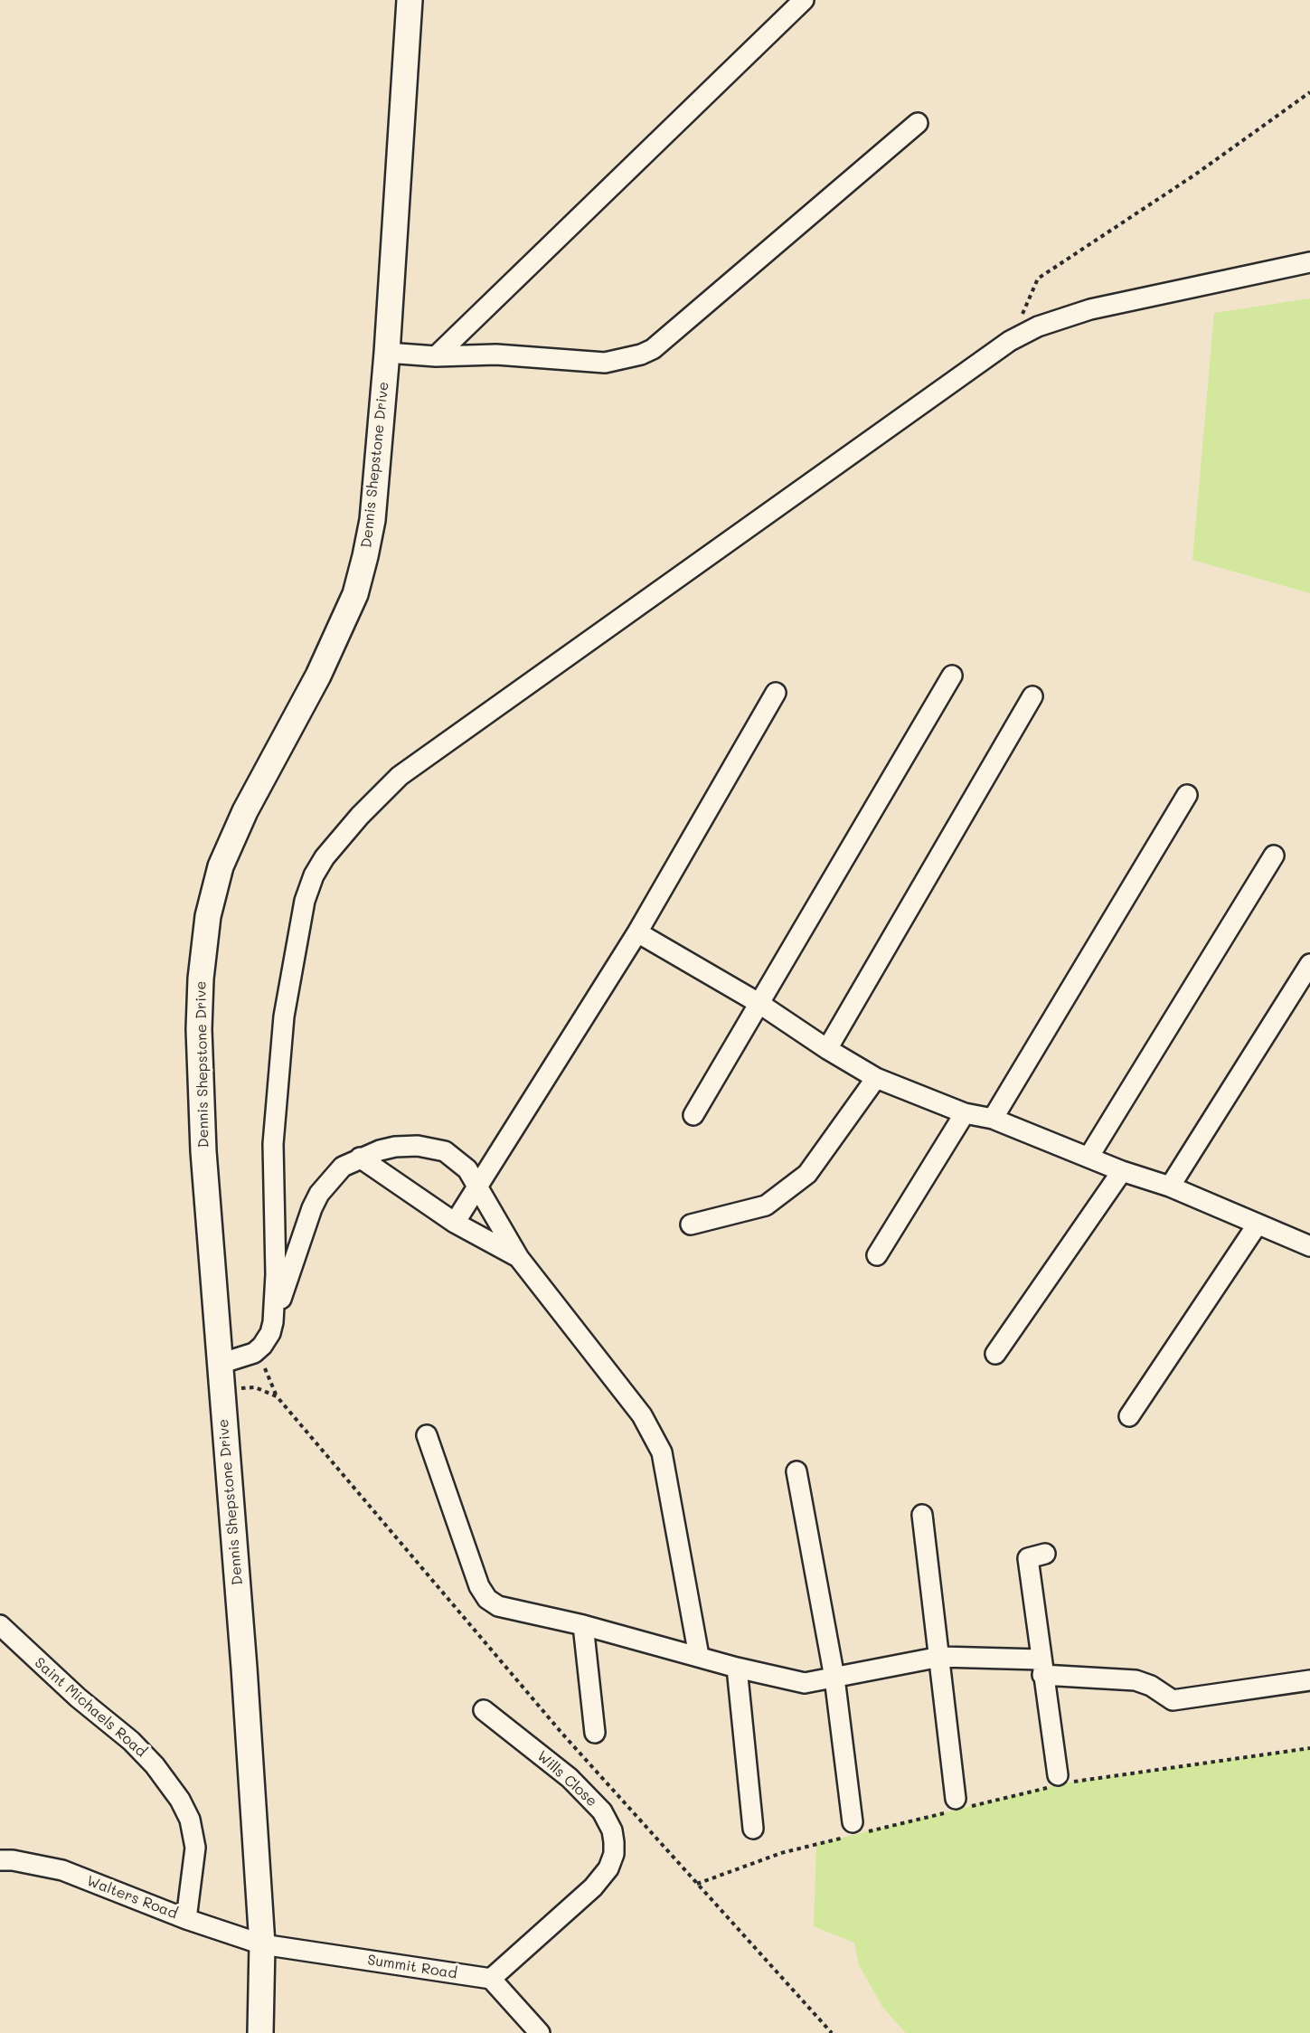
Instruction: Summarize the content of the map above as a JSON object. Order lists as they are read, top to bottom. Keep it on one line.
{"streets":{"street":["Dennis Shepstone Drive","Saint Michaels Road","Wills Close","Walters Road","Summit Road"]},"crossings":[["Dennis Shepstone Drive","Walters Road"],["Dennis Shepstone Drive","Summit Road"],["Saint Michaels Road","Walters Road"],["Wills Close","Summit Road"],["Walters Road","Summit Road"]]}
